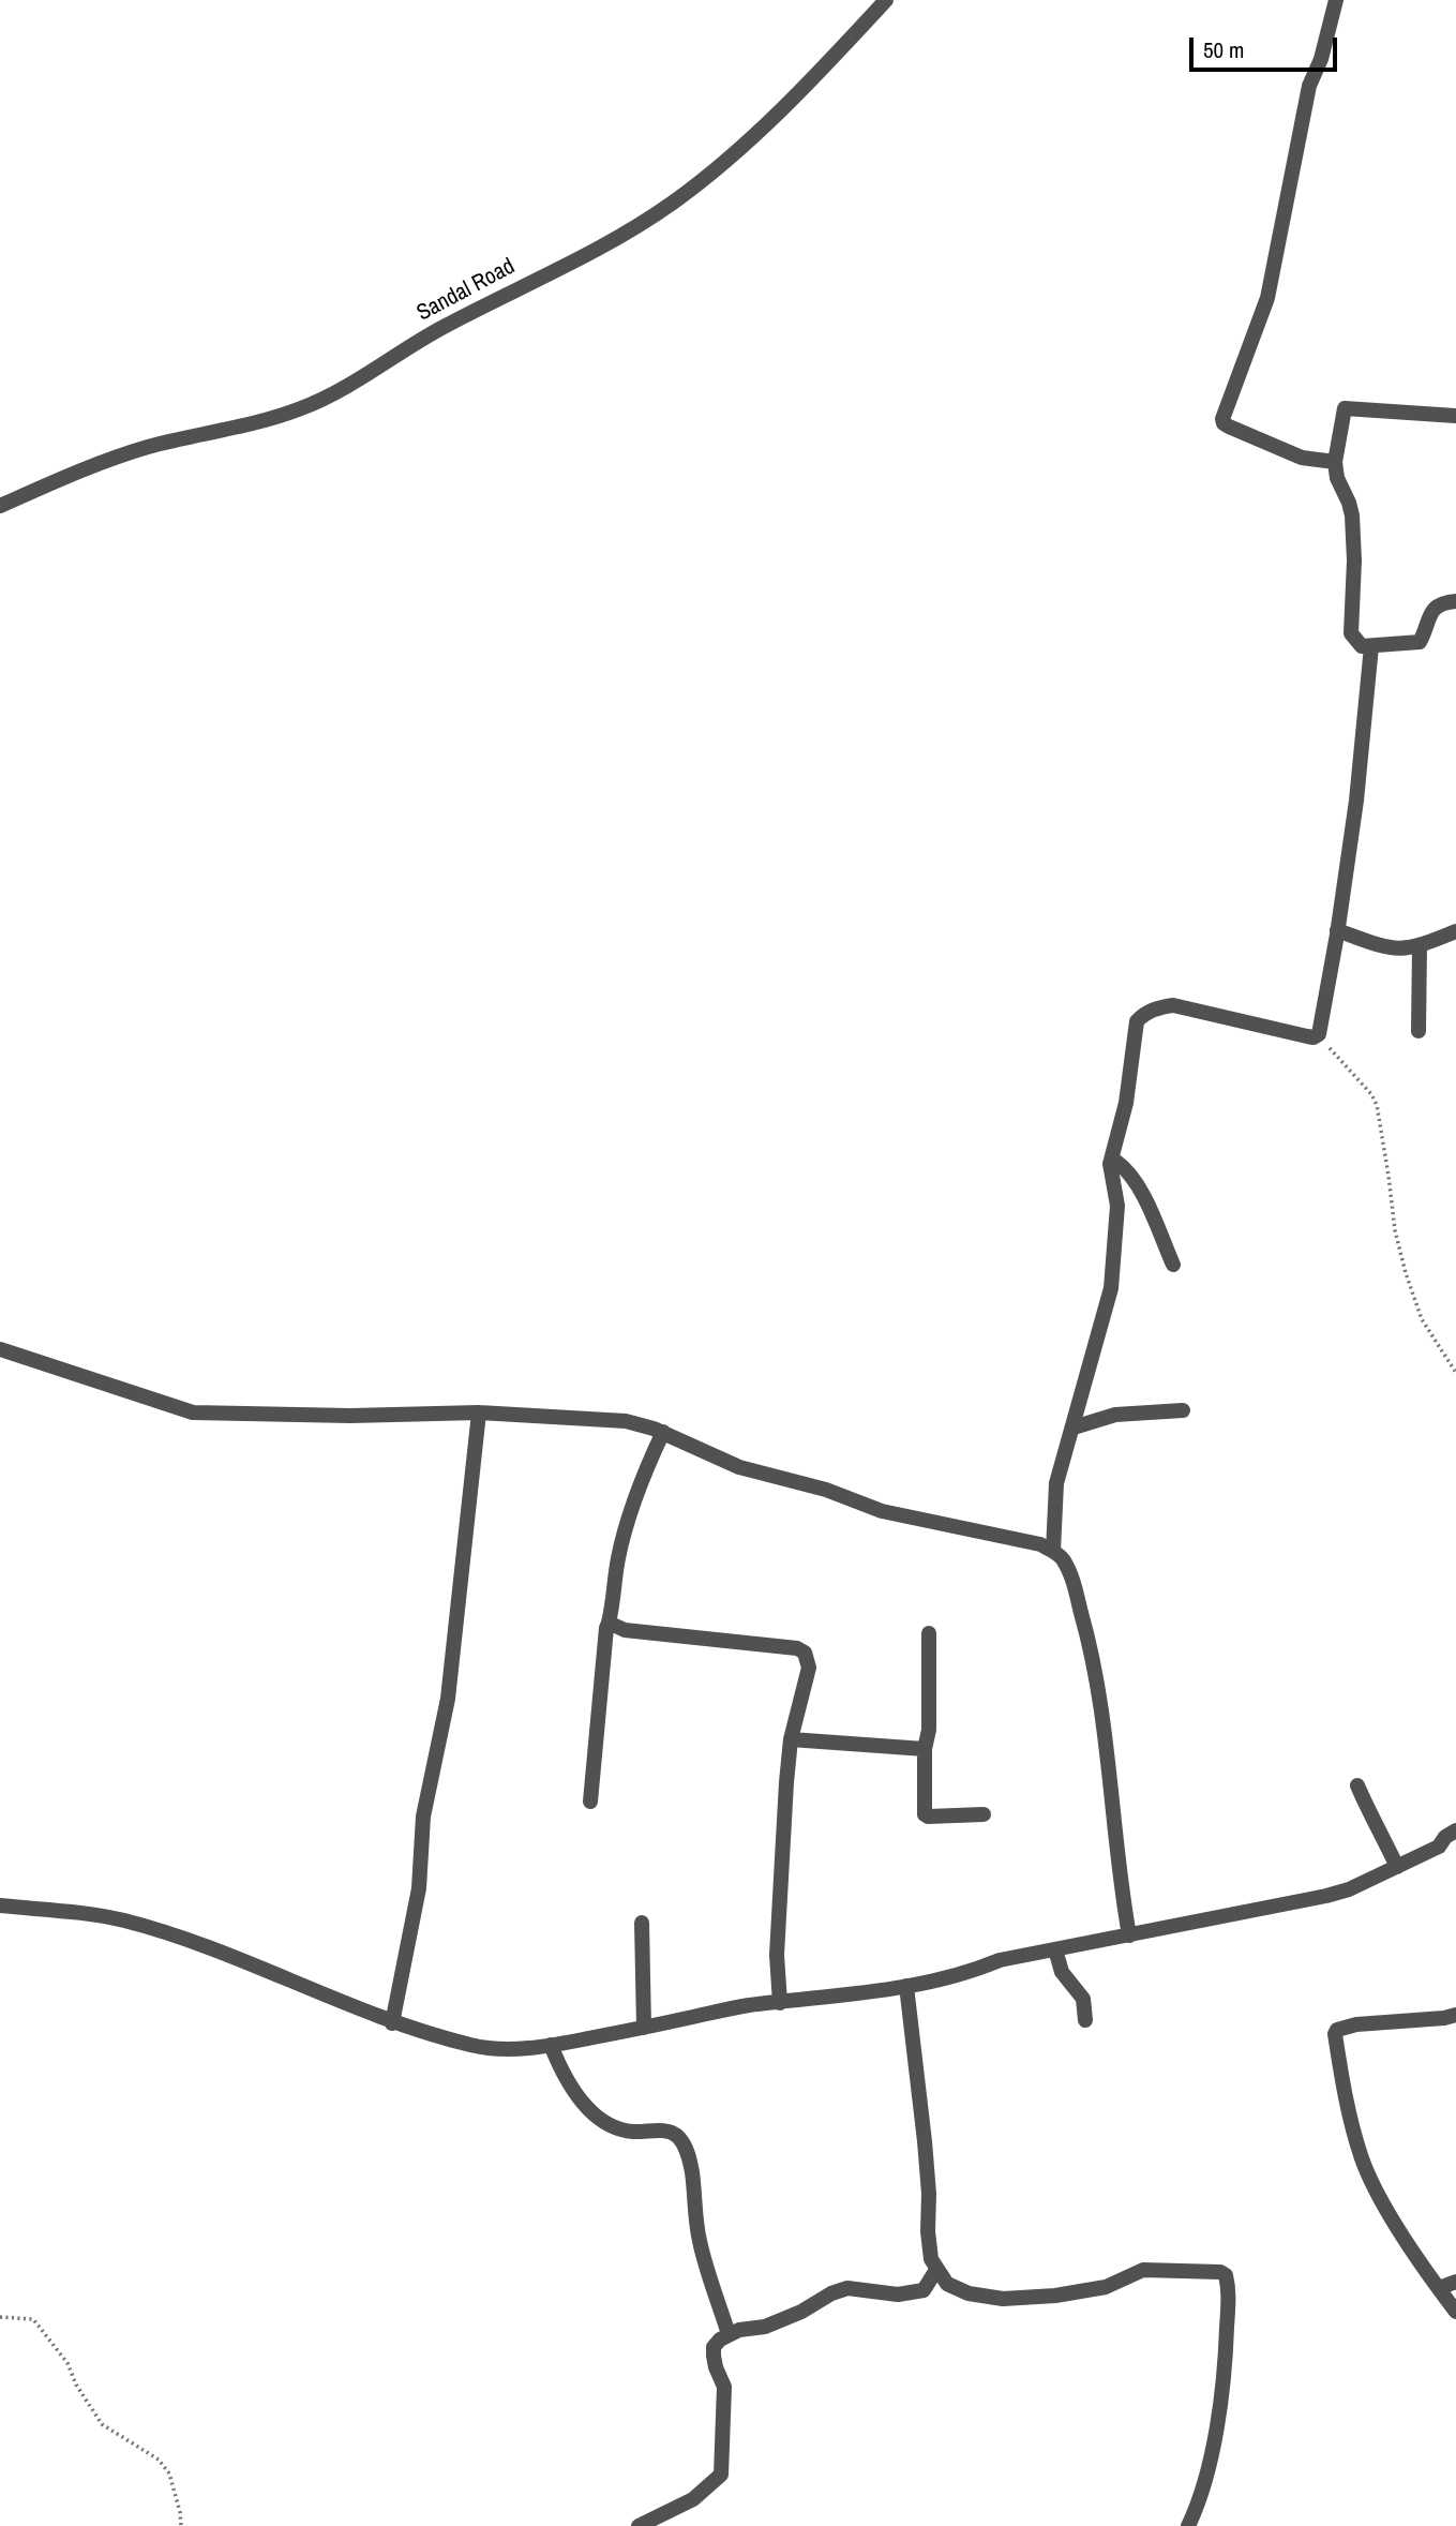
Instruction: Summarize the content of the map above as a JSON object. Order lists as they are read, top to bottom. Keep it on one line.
{"streets":{"street":["Sandal Road"]},"scale_bar":"50 m"}
